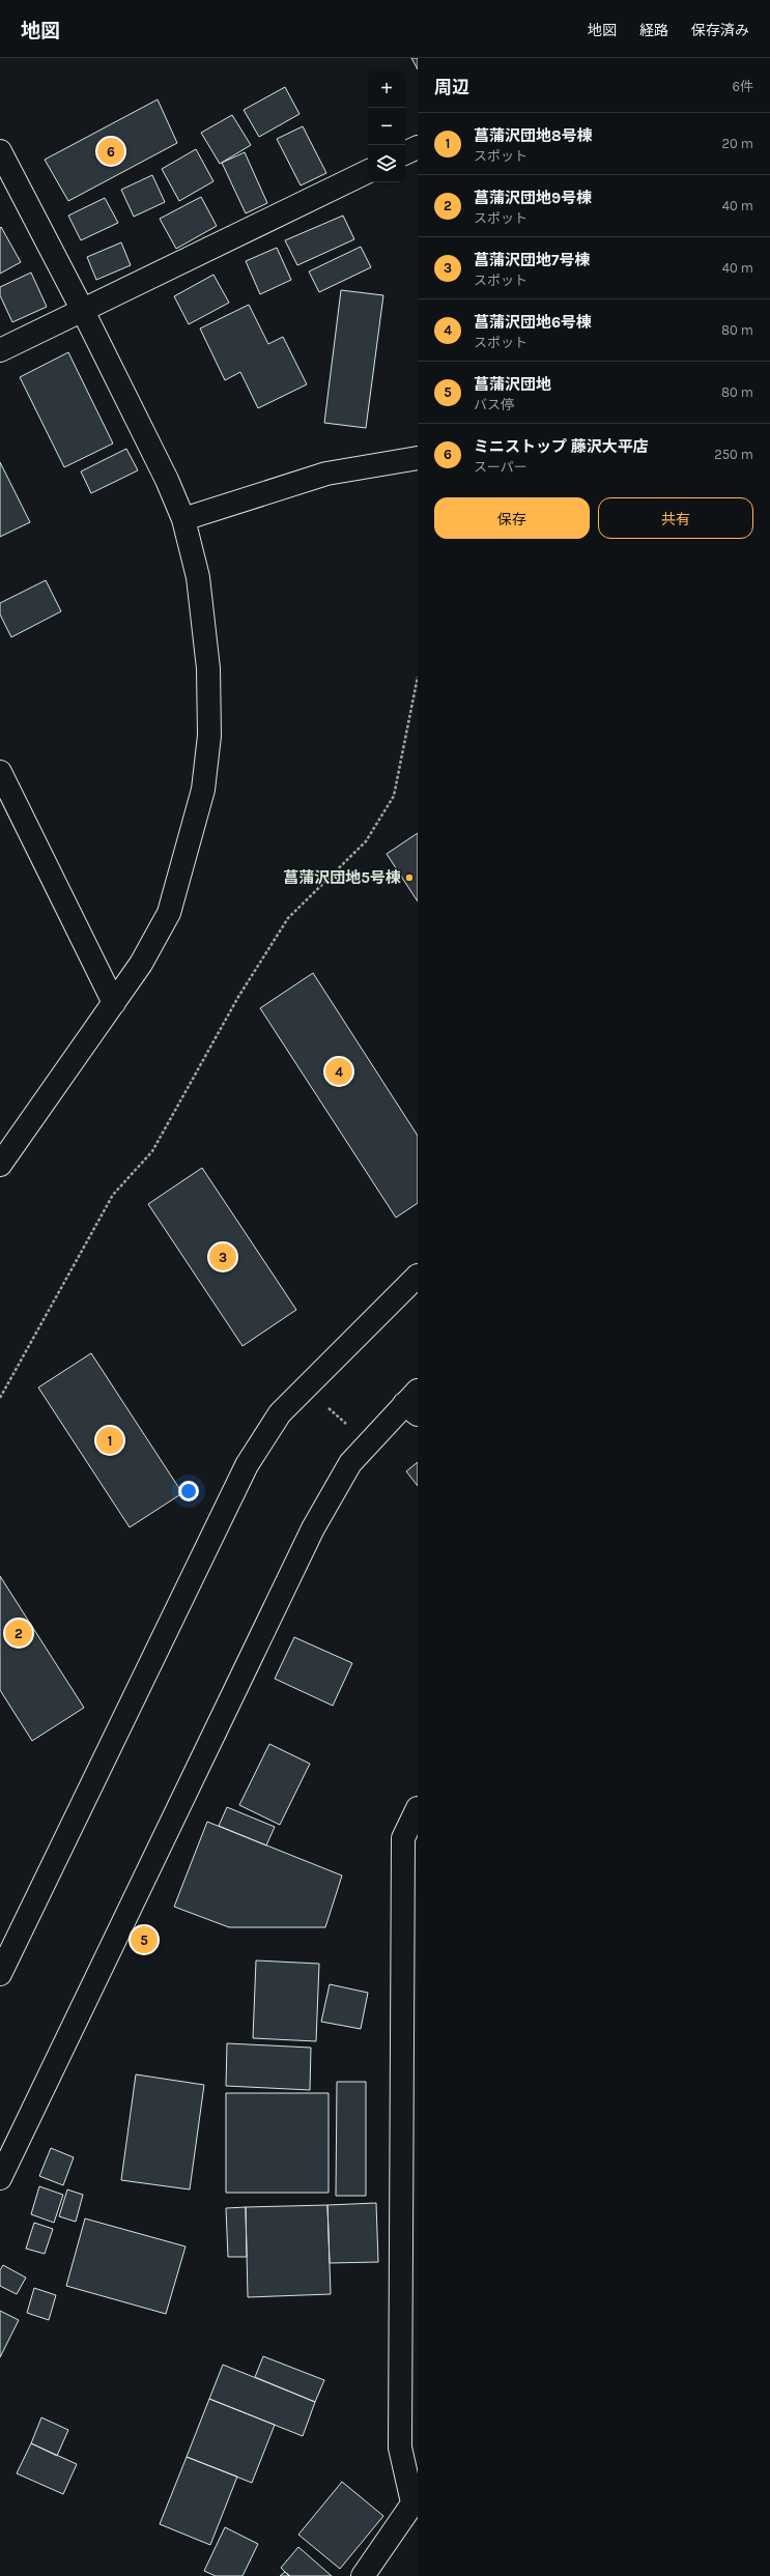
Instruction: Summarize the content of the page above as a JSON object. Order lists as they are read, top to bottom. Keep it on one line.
{"places":["菖蒲沢団地5号棟"],"page":{"header":"地図","nav":["地図","経路","保存済み"],"heading":["周辺","6件"],"map_buttons":["+","−"],"list":[{"mark":"1","name":"菖蒲沢団地8号棟","note":"スポット","value":"20 m"},{"mark":"2","name":"菖蒲沢団地9号棟","note":"スポット","value":"40 m"},{"mark":"3","name":"菖蒲沢団地7号棟","note":"スポット","value":"40 m"},{"mark":"4","name":"菖蒲沢団地6号棟","note":"スポット","value":"80 m"},{"mark":"5","name":"菖蒲沢団地","note":"バス停","value":"80 m"},{"mark":"6","name":"ミニストップ 藤沢大平店","note":"スーパー","value":"250 m"}],"pins":["6","4","3","1","2","5"],"buttons":["保存","共有"]}}
